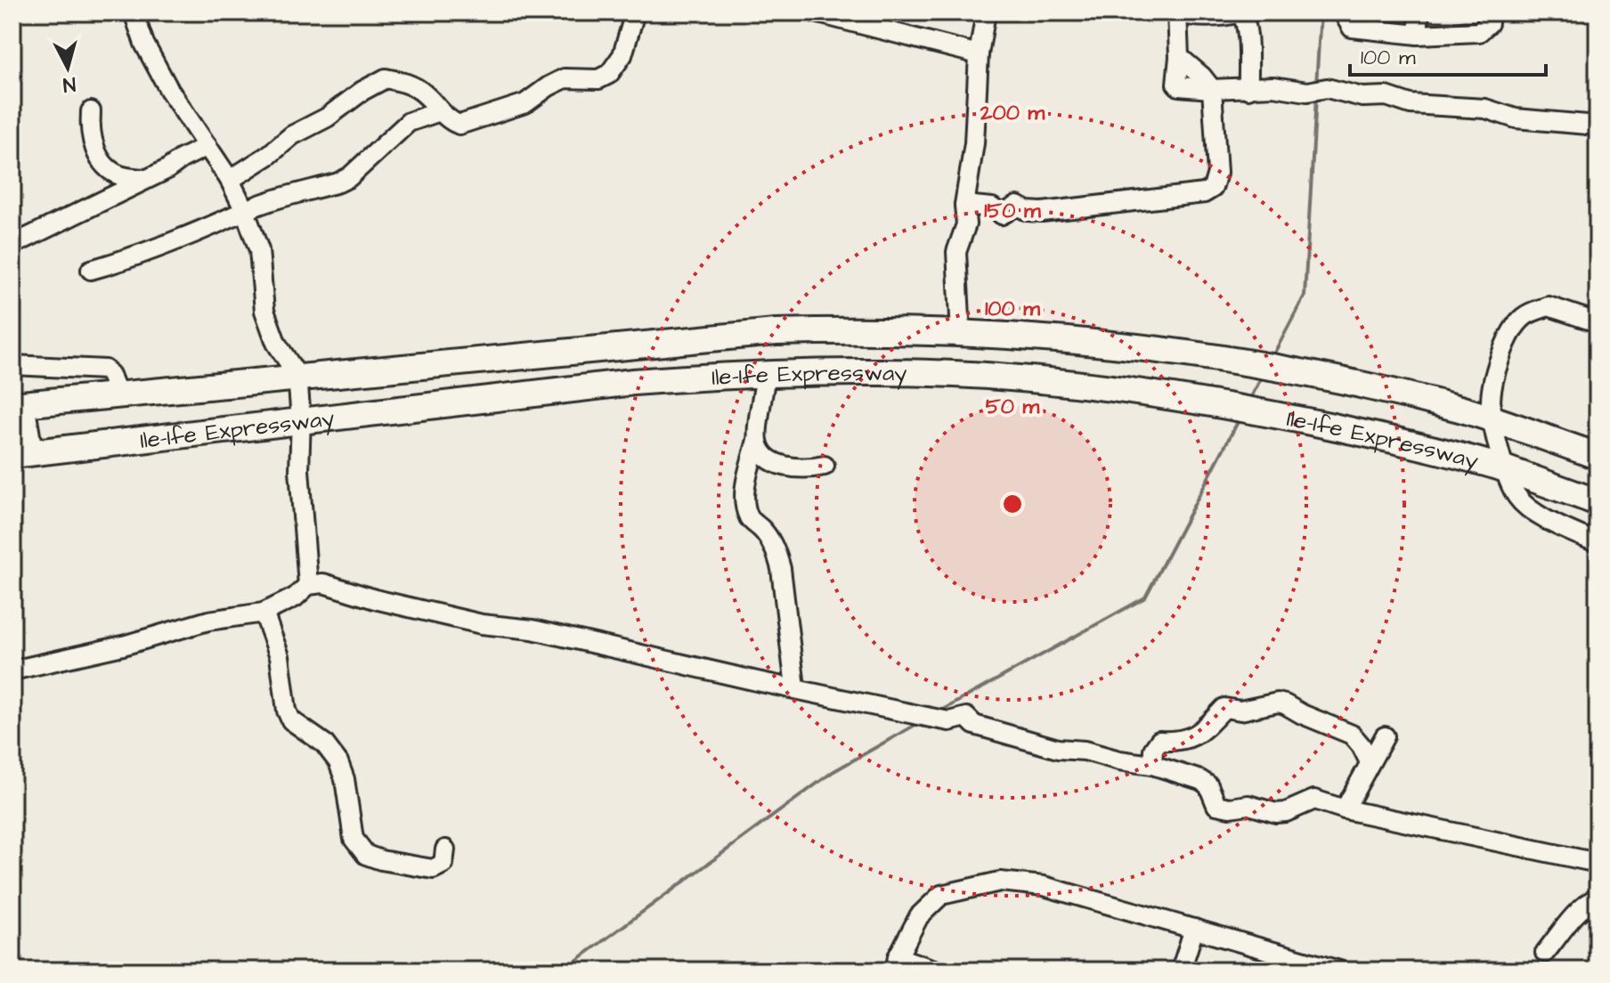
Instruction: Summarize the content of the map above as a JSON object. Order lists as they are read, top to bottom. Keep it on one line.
{"streets":{"highway":["Ile-Ife Expressway"]},"scale_bar":"100 m","north":"bottom","rings":["200 m","150 m","100 m","50 m"]}
